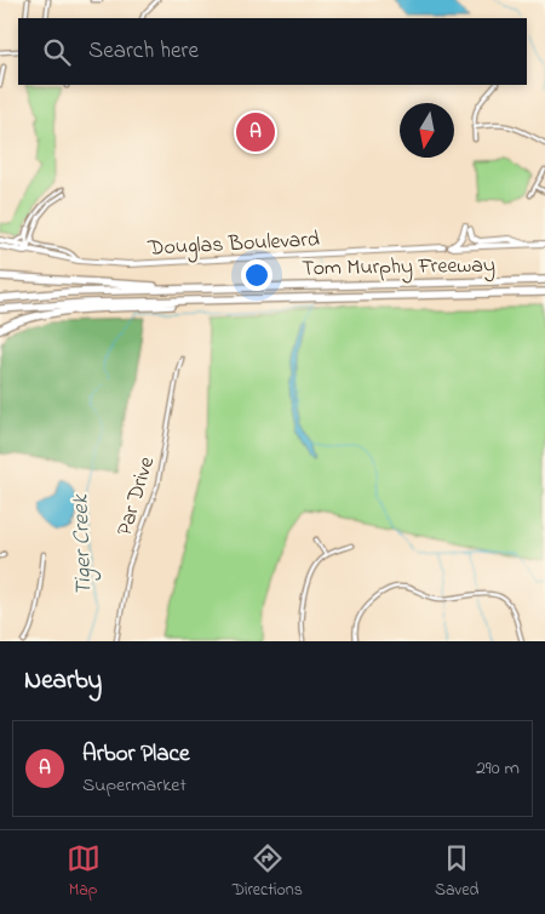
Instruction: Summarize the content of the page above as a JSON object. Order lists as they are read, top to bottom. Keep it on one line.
{"streets":{"highway":["Tom Murphy Freeway"],"main road":["Douglas Boulevard"],"street":["Par Drive"]},"water":["Tiger Creek"],"north":"bottom","page":{"search":"Search here","pins":"A","heading":"Nearby","list":[{"mark":"A","name":"Arbor Place","note":"Supermarket","value":"290 m"}],"nav":["Map","Directions","Saved"]}}
